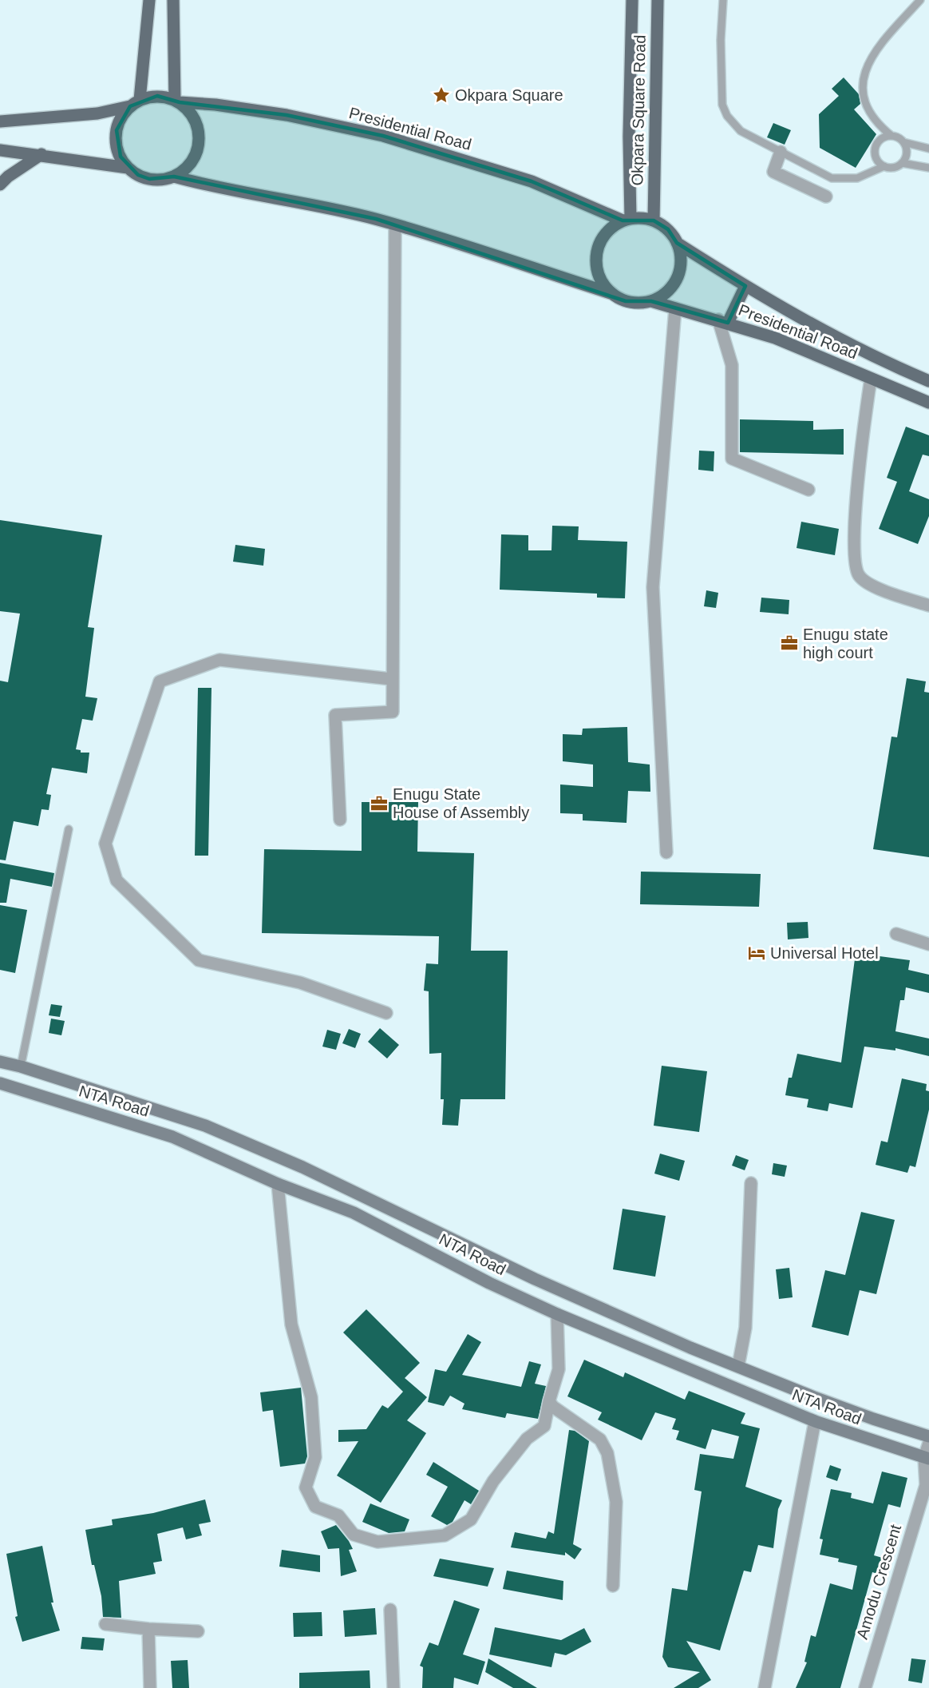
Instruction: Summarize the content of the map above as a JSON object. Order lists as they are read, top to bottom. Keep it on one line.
{"streets":{"main road":["Okpara Square Road","Presidential Road","NTA Road"],"street":["Amodu Crescent"]},"crossings":[["Okpara Square Road","Presidential Road"],["NTA Road","Amodu Crescent"]],"places":{"place":["Okpara Square"],"office":["Enugu state high court","Enugu State House of Assembly"],"hotel":["Universal Hotel"]}}
